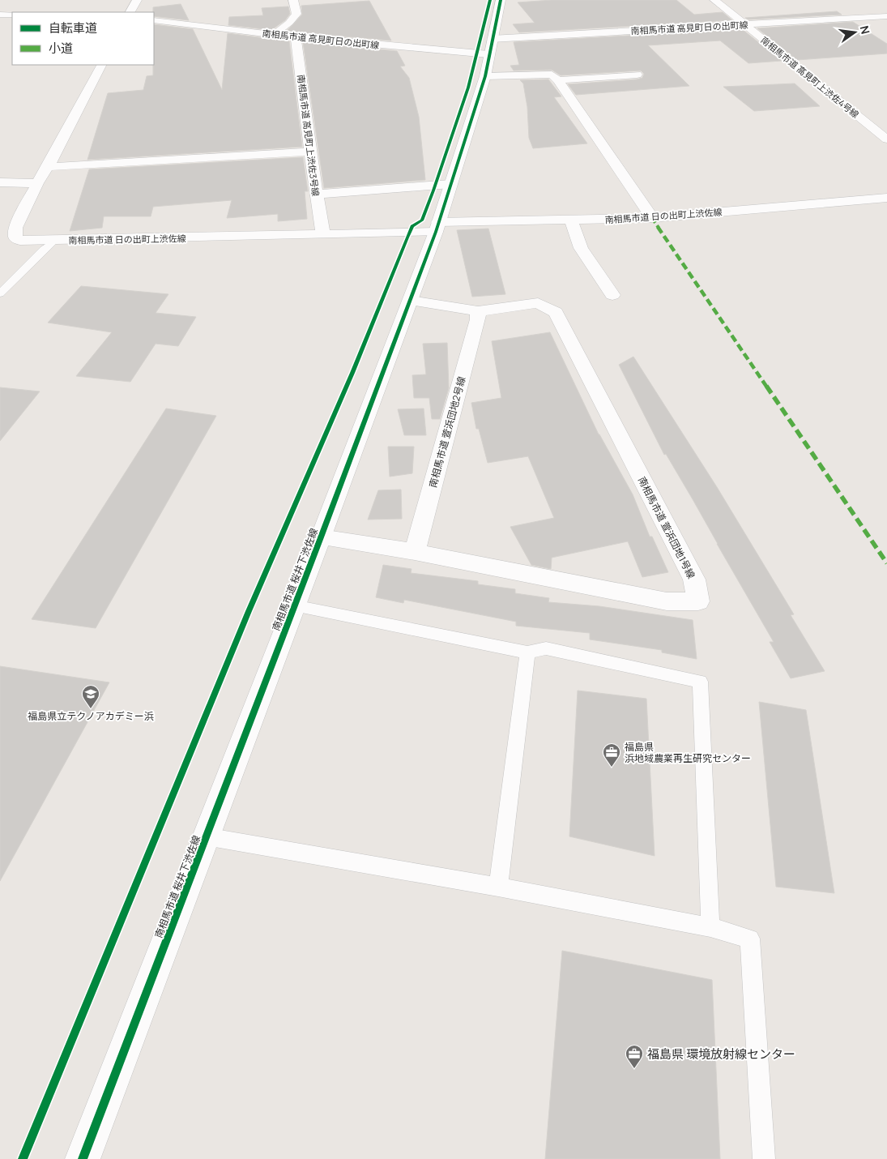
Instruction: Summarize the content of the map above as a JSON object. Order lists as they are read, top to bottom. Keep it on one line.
{"streets":{"street":["南相馬市道 高見町日の出町線","南相馬市道 高見町上渋佐4号線","南相馬市道 高見町上渋佐3号線","南相馬市道 日の出町上渋佐線","南相馬市道 萱浜団地2号線","南相馬市道 萱浜団地1号線","南相馬市道 桜井下渋佐線"]},"crossings":[["南相馬市道 高見町日の出町線","南相馬市道 高見町上渋佐4号線"],["南相馬市道 高見町日の出町線","南相馬市道 高見町上渋佐3号線"],["南相馬市道 高見町日の出町線","南相馬市道 桜井下渋佐線"],["南相馬市道 高見町上渋佐3号線","南相馬市道 日の出町上渋佐線"],["南相馬市道 日の出町上渋佐線","南相馬市道 桜井下渋佐線"],["南相馬市道 萱浜団地2号線","南相馬市道 萱浜団地1号線"],["南相馬市道 萱浜団地1号線","南相馬市道 桜井下渋佐線"]],"places":{"school or university":["福島県立テクノアカデミー浜"],"office":["福島県 浜地域農業再生研究センター","福島県 環境放射線センター"]},"legend":["自転車道","小道"],"north":"right"}
